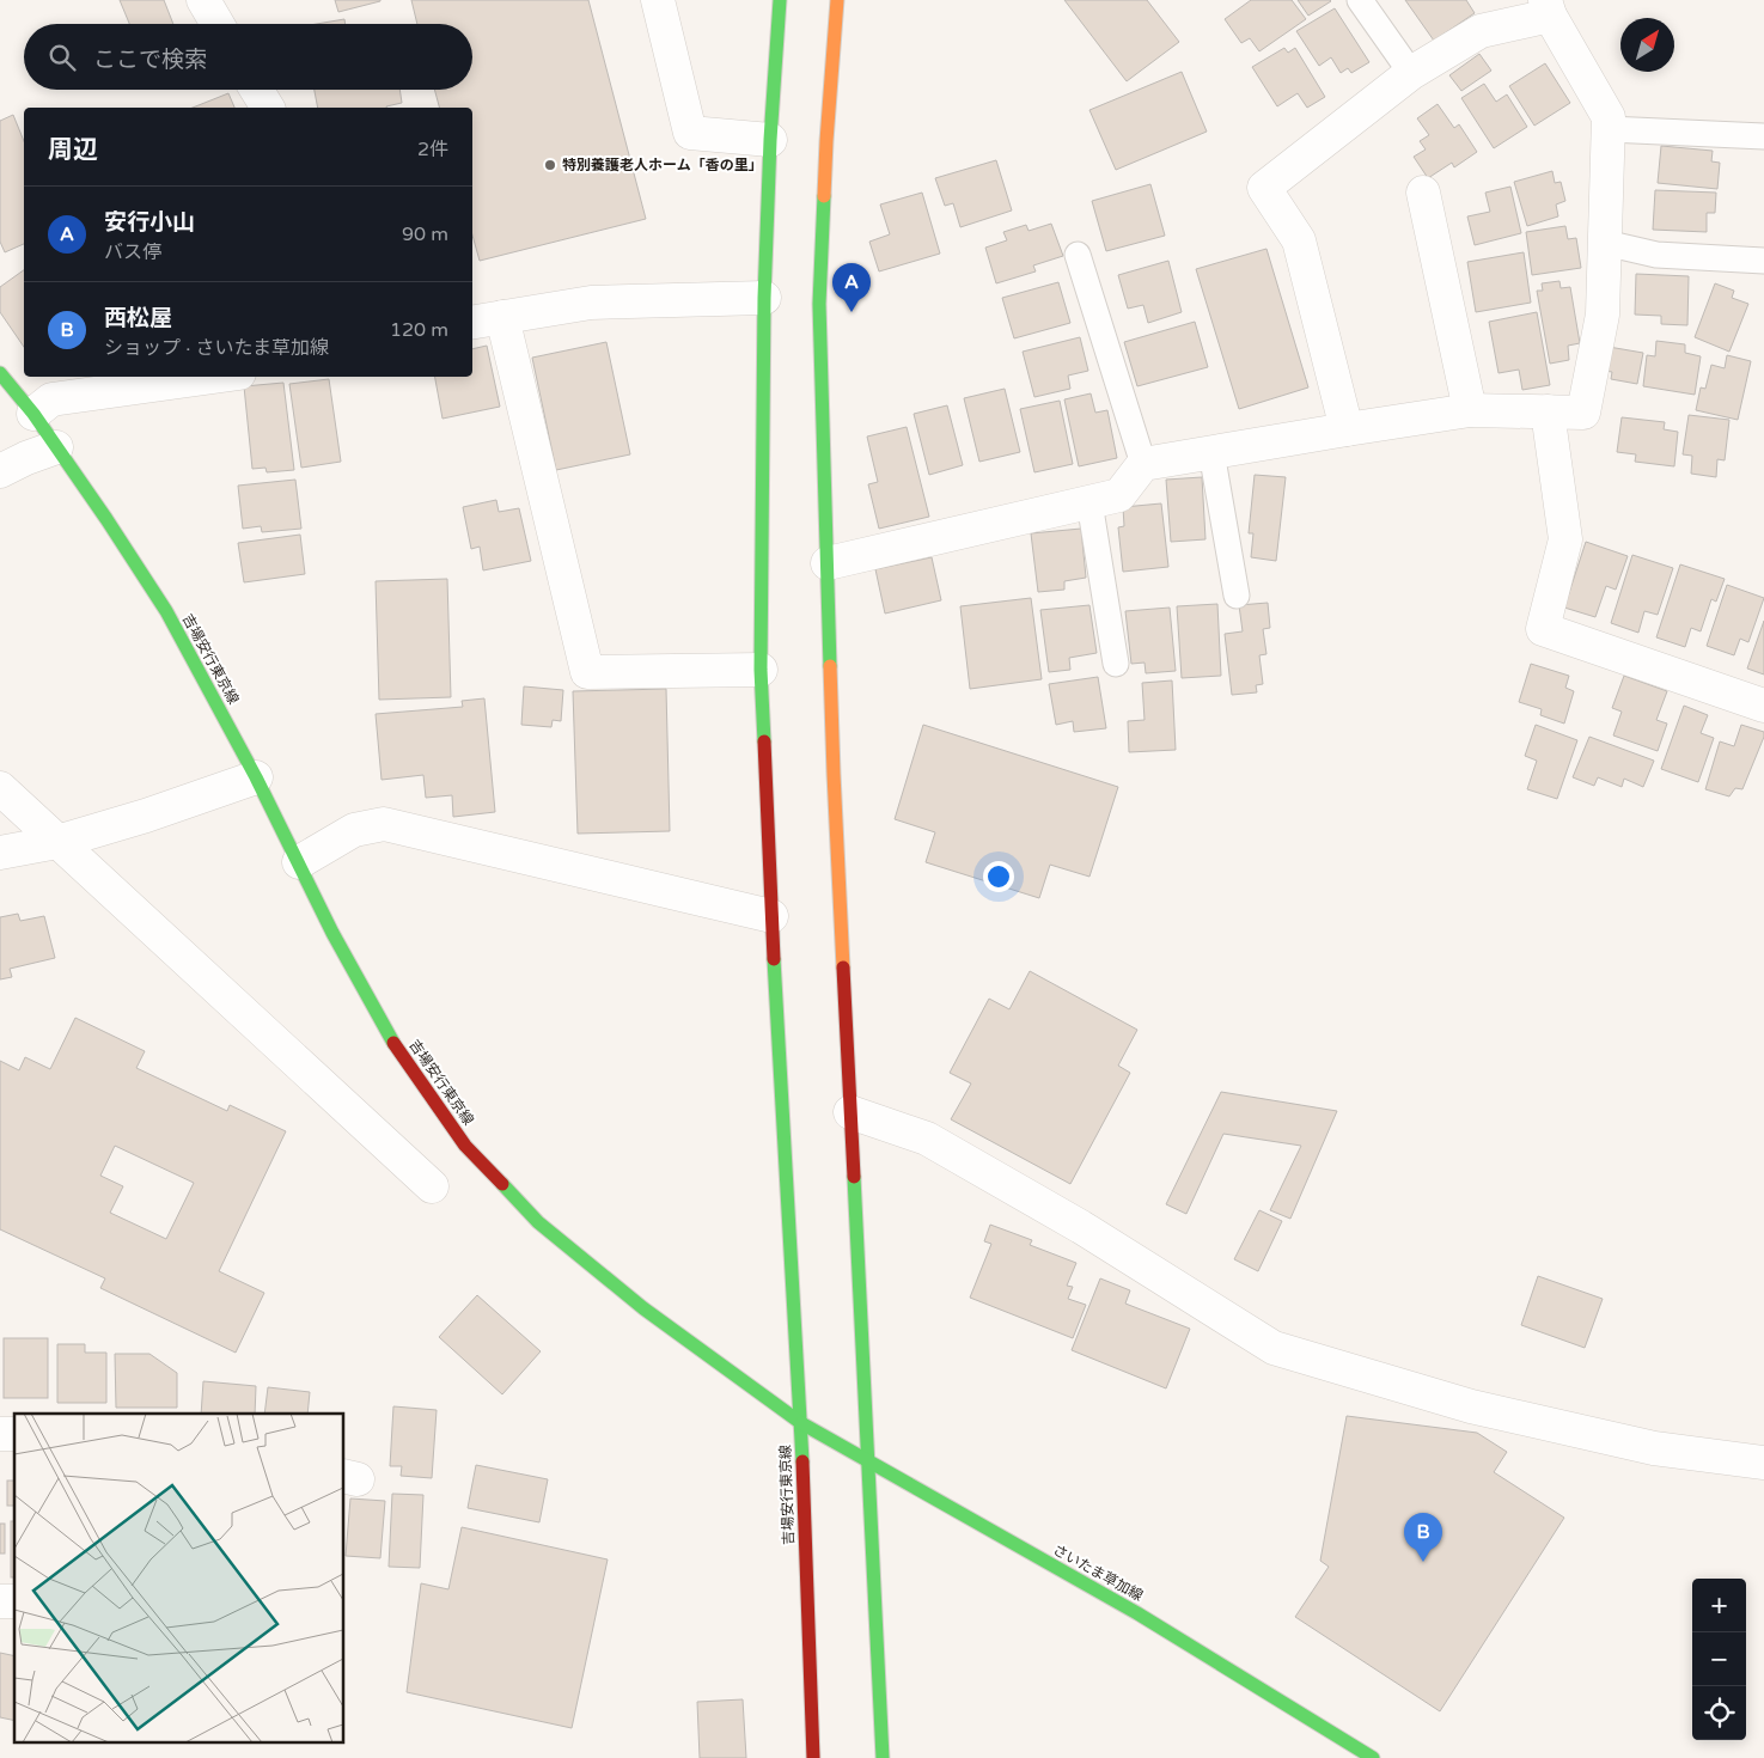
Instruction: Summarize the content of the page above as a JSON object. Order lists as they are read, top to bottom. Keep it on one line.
{"streets":{"street":["吉場安行東京線","さいたま草加線"]},"crossings":[["吉場安行東京線","さいたま草加線"]],"places":["特別養護老人ホーム「香の里」"],"north":"top right","page":{"search":"ここで検索","heading":["周辺","2件"],"list":[{"mark":"A","name":"安行小山","note":"バス停","value":"90 m"},{"mark":"B","name":"西松屋","note":"ショップ · さいたま草加線","value":"120 m"}],"pins":["A","B"],"map_buttons":["+","−"]}}
